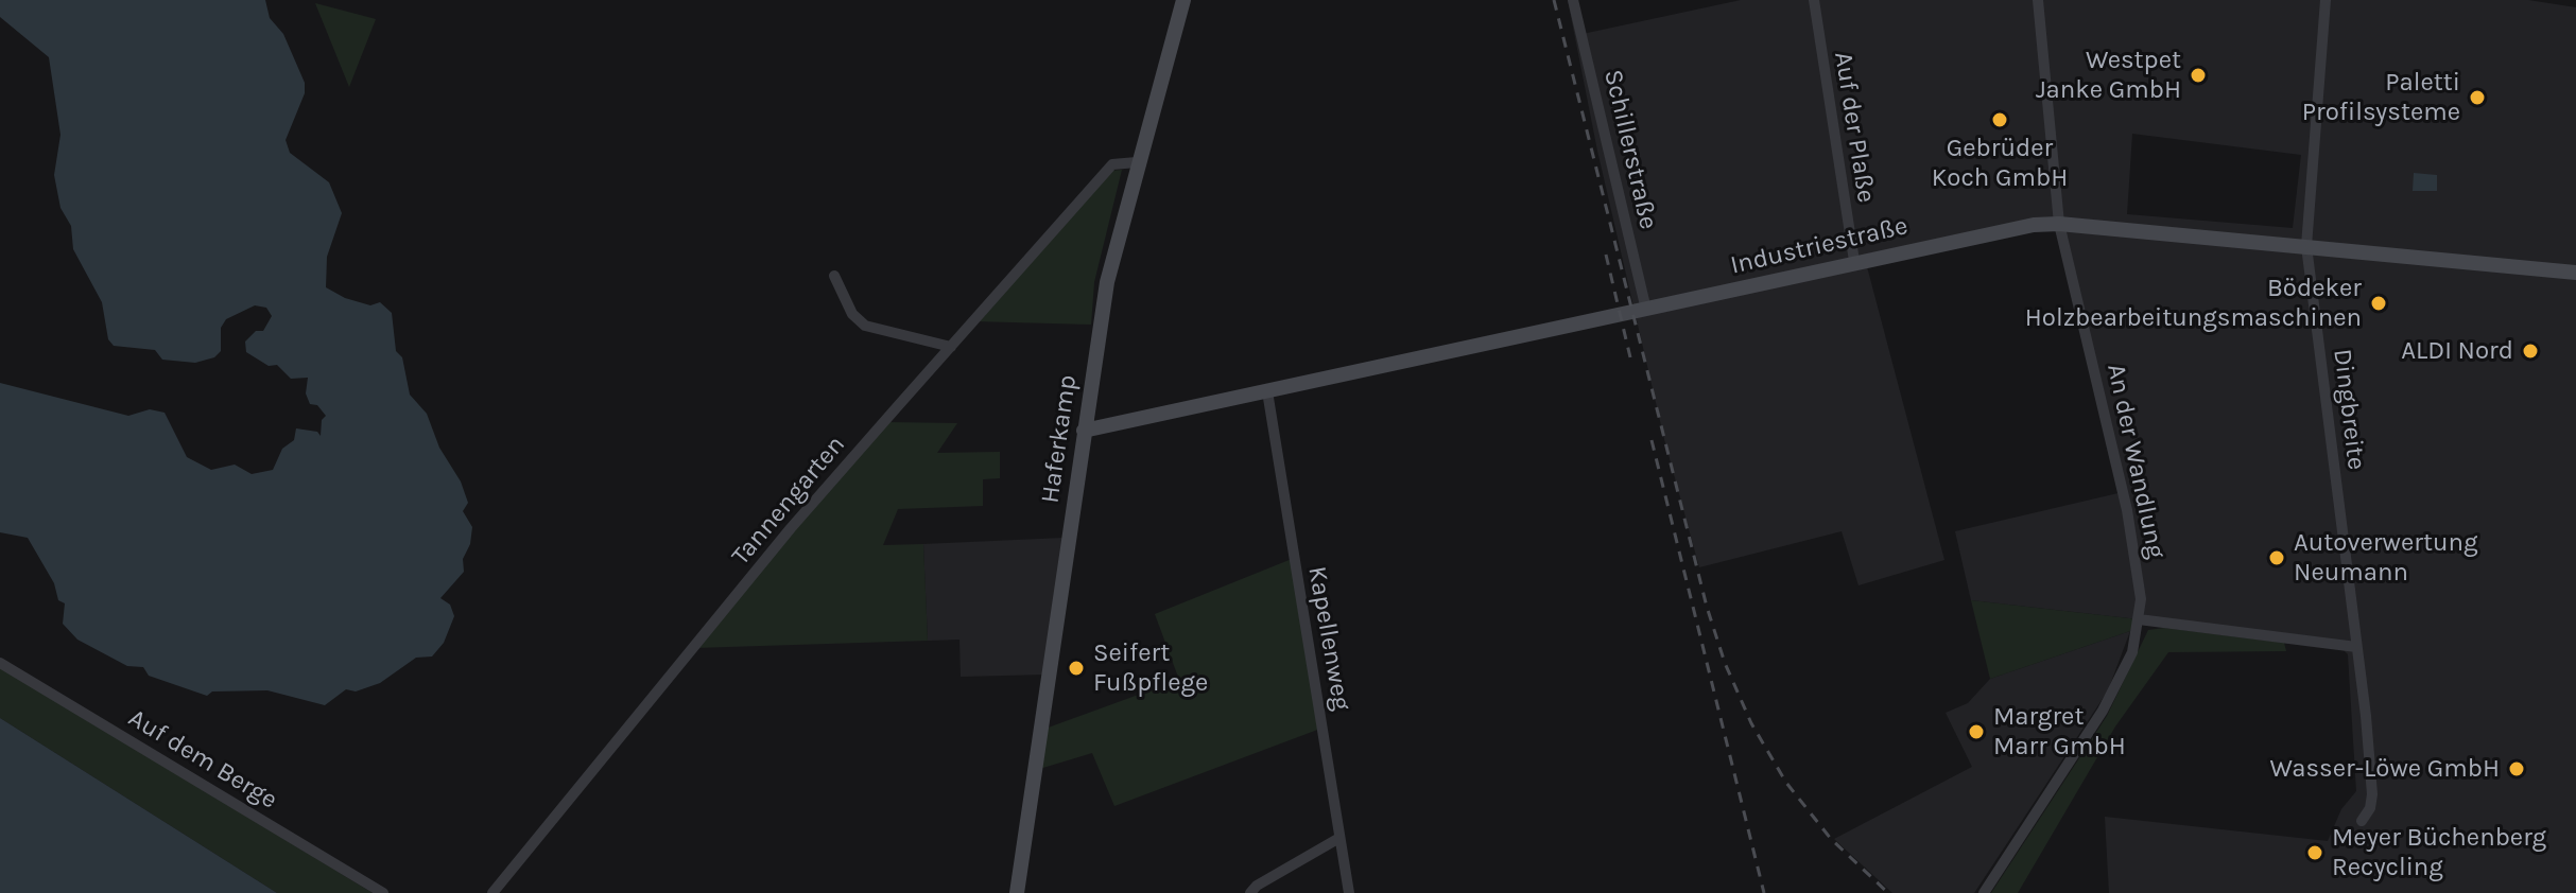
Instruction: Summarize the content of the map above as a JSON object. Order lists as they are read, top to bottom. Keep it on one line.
{"streets":{"street":["Auf der Plaße","Schillerstraße","Industriestraße","Dingbreite","Haferkamp","An der Wandlung","Tannengarten","Kapellenweg","Auf dem Berge"]},"crossings":[["Auf der Plaße","Industriestraße"],["Schillerstraße","Industriestraße"],["Industriestraße","Dingbreite"],["Industriestraße","Haferkamp"],["Industriestraße","An der Wandlung"],["Industriestraße","Kapellenweg"],["Haferkamp","Tannengarten"]],"places":["Westpet Janke GmbH","Paletti Profilsysteme","Gebrüder Koch GmbH","Bödeker Holzbearbeitungsmaschinen","ALDI Nord","Autoverwertung Neumann","Seifert Fußpflege","Margret Marr GmbH","Wasser-Löwe GmbH","Meyer Büchenberg Recycling"]}
